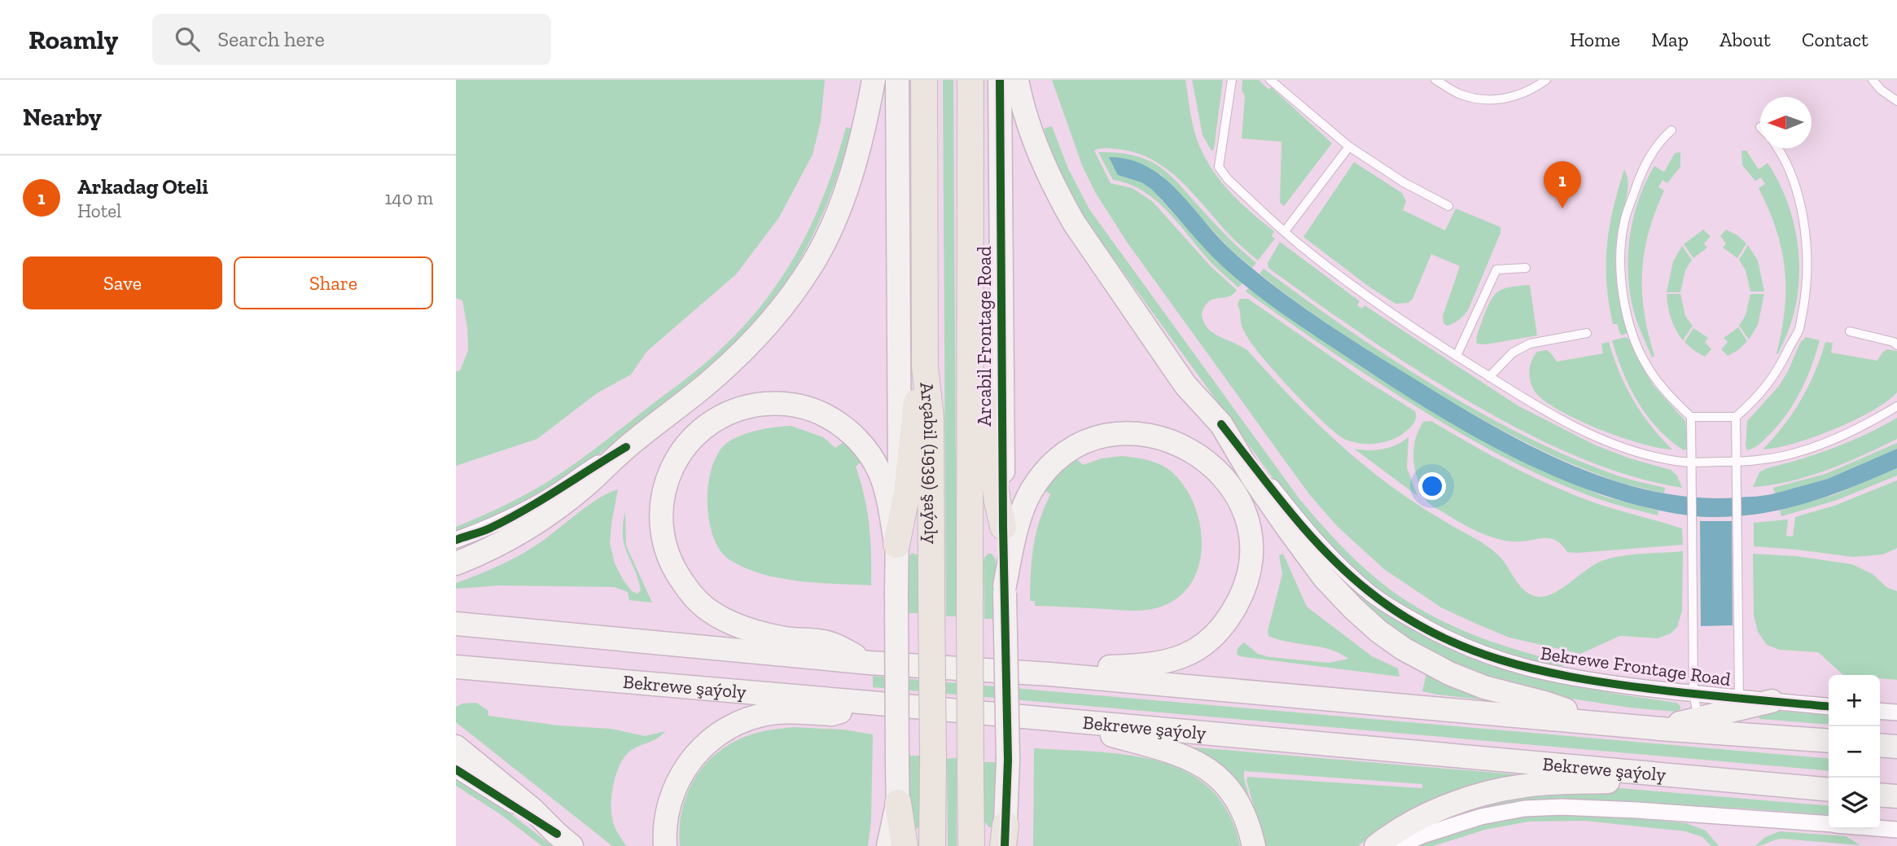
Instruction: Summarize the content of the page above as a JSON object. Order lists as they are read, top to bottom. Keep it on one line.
{"streets":{"main road":["Arcabil Frontage Road","Arçabil (1939) şaýoly","Bekrewe şaýoly"],"street":["Bekrewe Frontage Road"]},"north":"left","page":{"header":"Roamly","search":"Search here","nav":["Home","Map","About","Contact"],"heading":"Nearby","list":[{"mark":"1","name":"Arkadag Oteli","note":"Hotel","value":"140 m"}],"pins":"1","buttons":["Save","Share"],"map_buttons":["+","−"]}}
